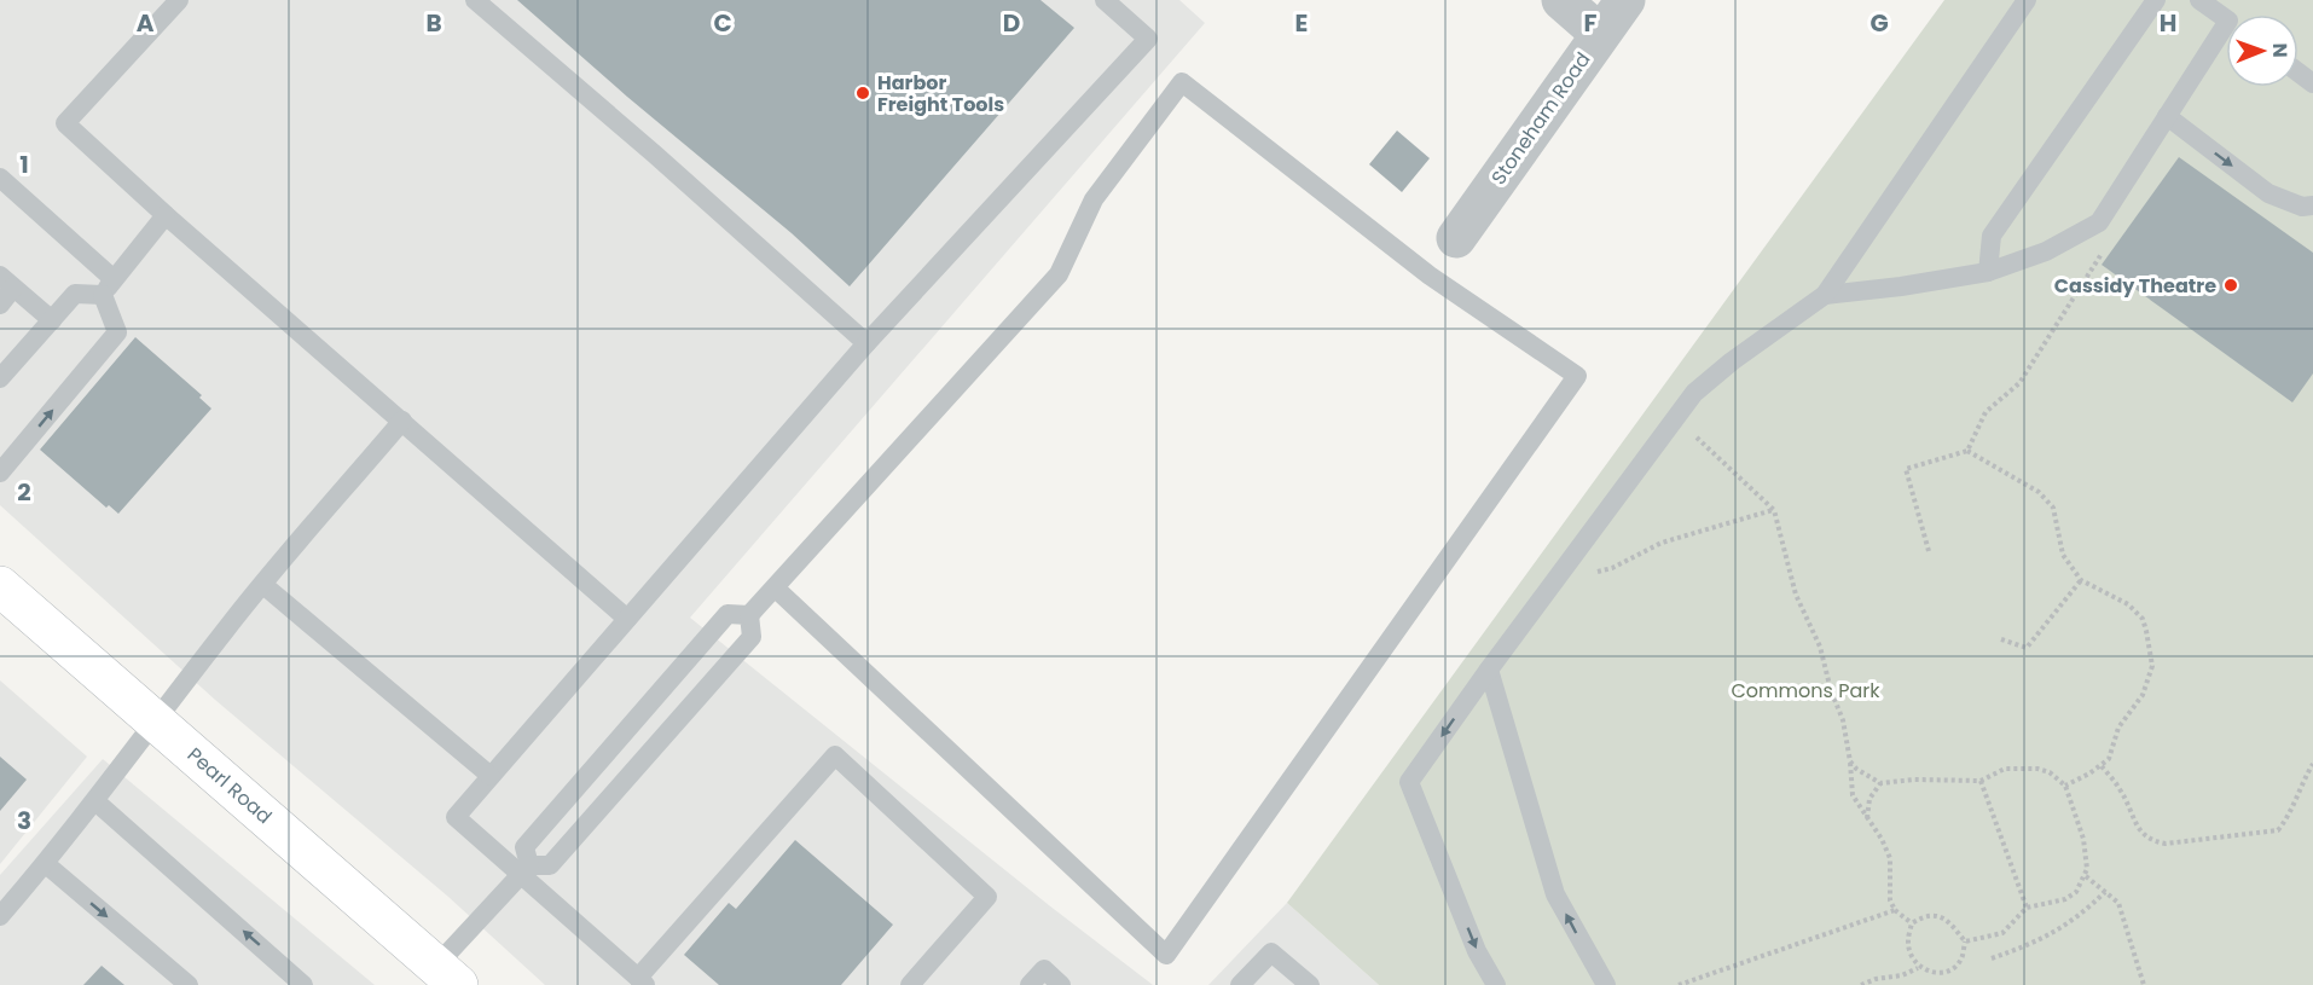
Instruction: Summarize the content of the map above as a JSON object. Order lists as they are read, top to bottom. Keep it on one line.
{"streets":{"main road":["Pearl Road"],"street":["Stoneham Road"]},"parks":["Commons Park"],"places":["Harbor Freight Tools","Cassidy Theatre"],"north":"right","grid":{"columns":["A","B","C","D","E","F","G","H"],"rows":["1","2","3"]}}
